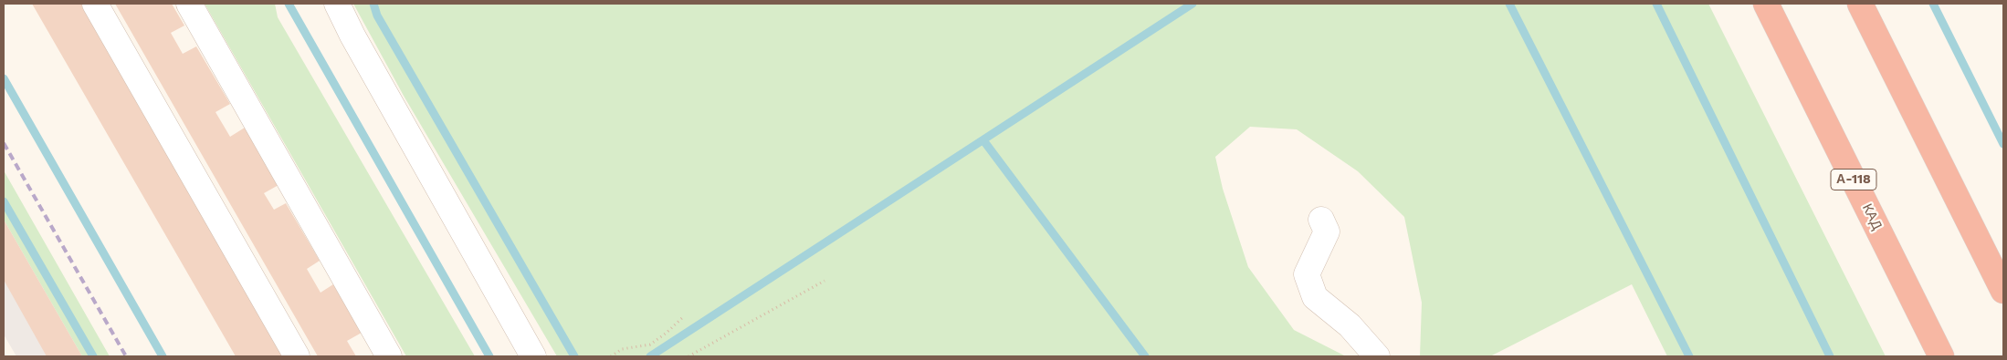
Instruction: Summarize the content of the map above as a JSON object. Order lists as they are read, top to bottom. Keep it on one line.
{"streets":{"highway":["А-118","КАД"]}}
